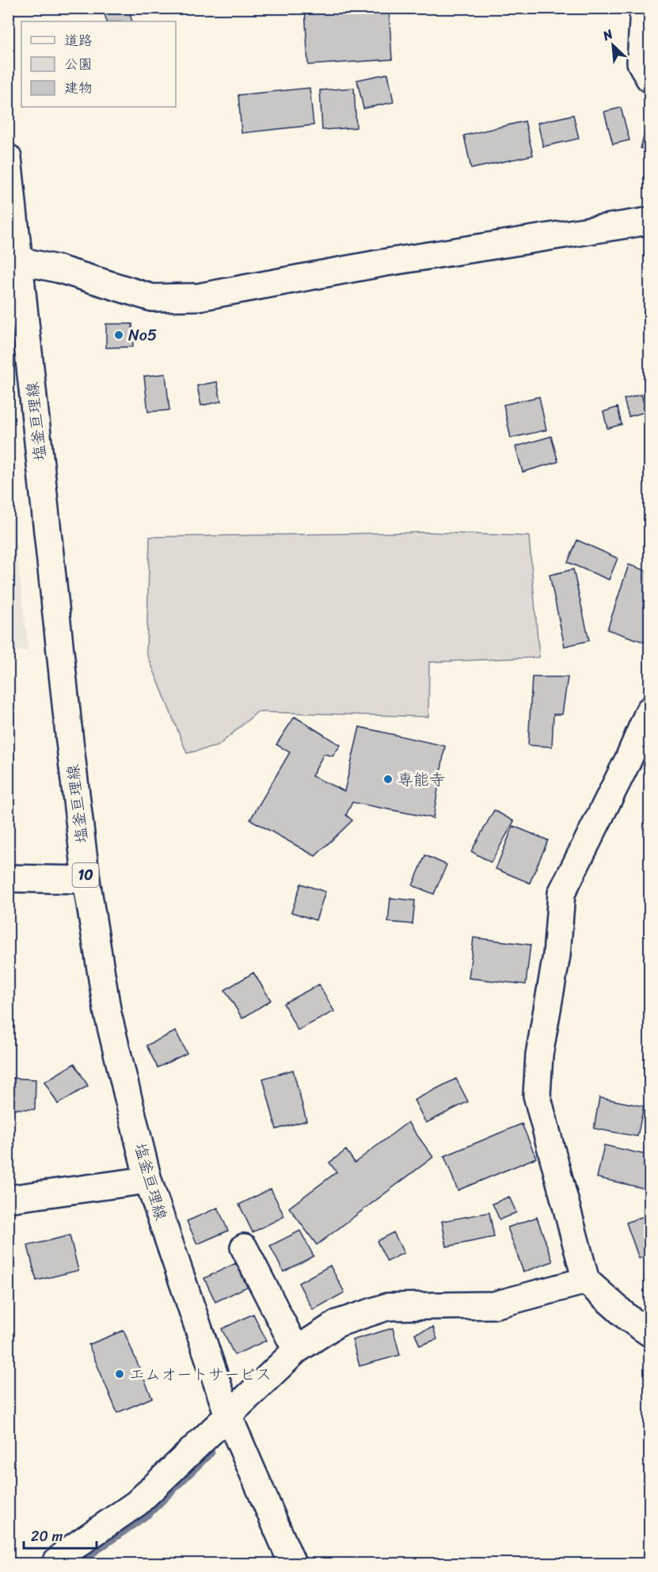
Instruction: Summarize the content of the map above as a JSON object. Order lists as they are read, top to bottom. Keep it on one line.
{"streets":{"street":["塩釜亘理線","10"]},"places":["No5","専能寺","エムオートサービス"],"legend":["道路","公園","建物"],"scale_bar":"20 m","north":"top left"}
